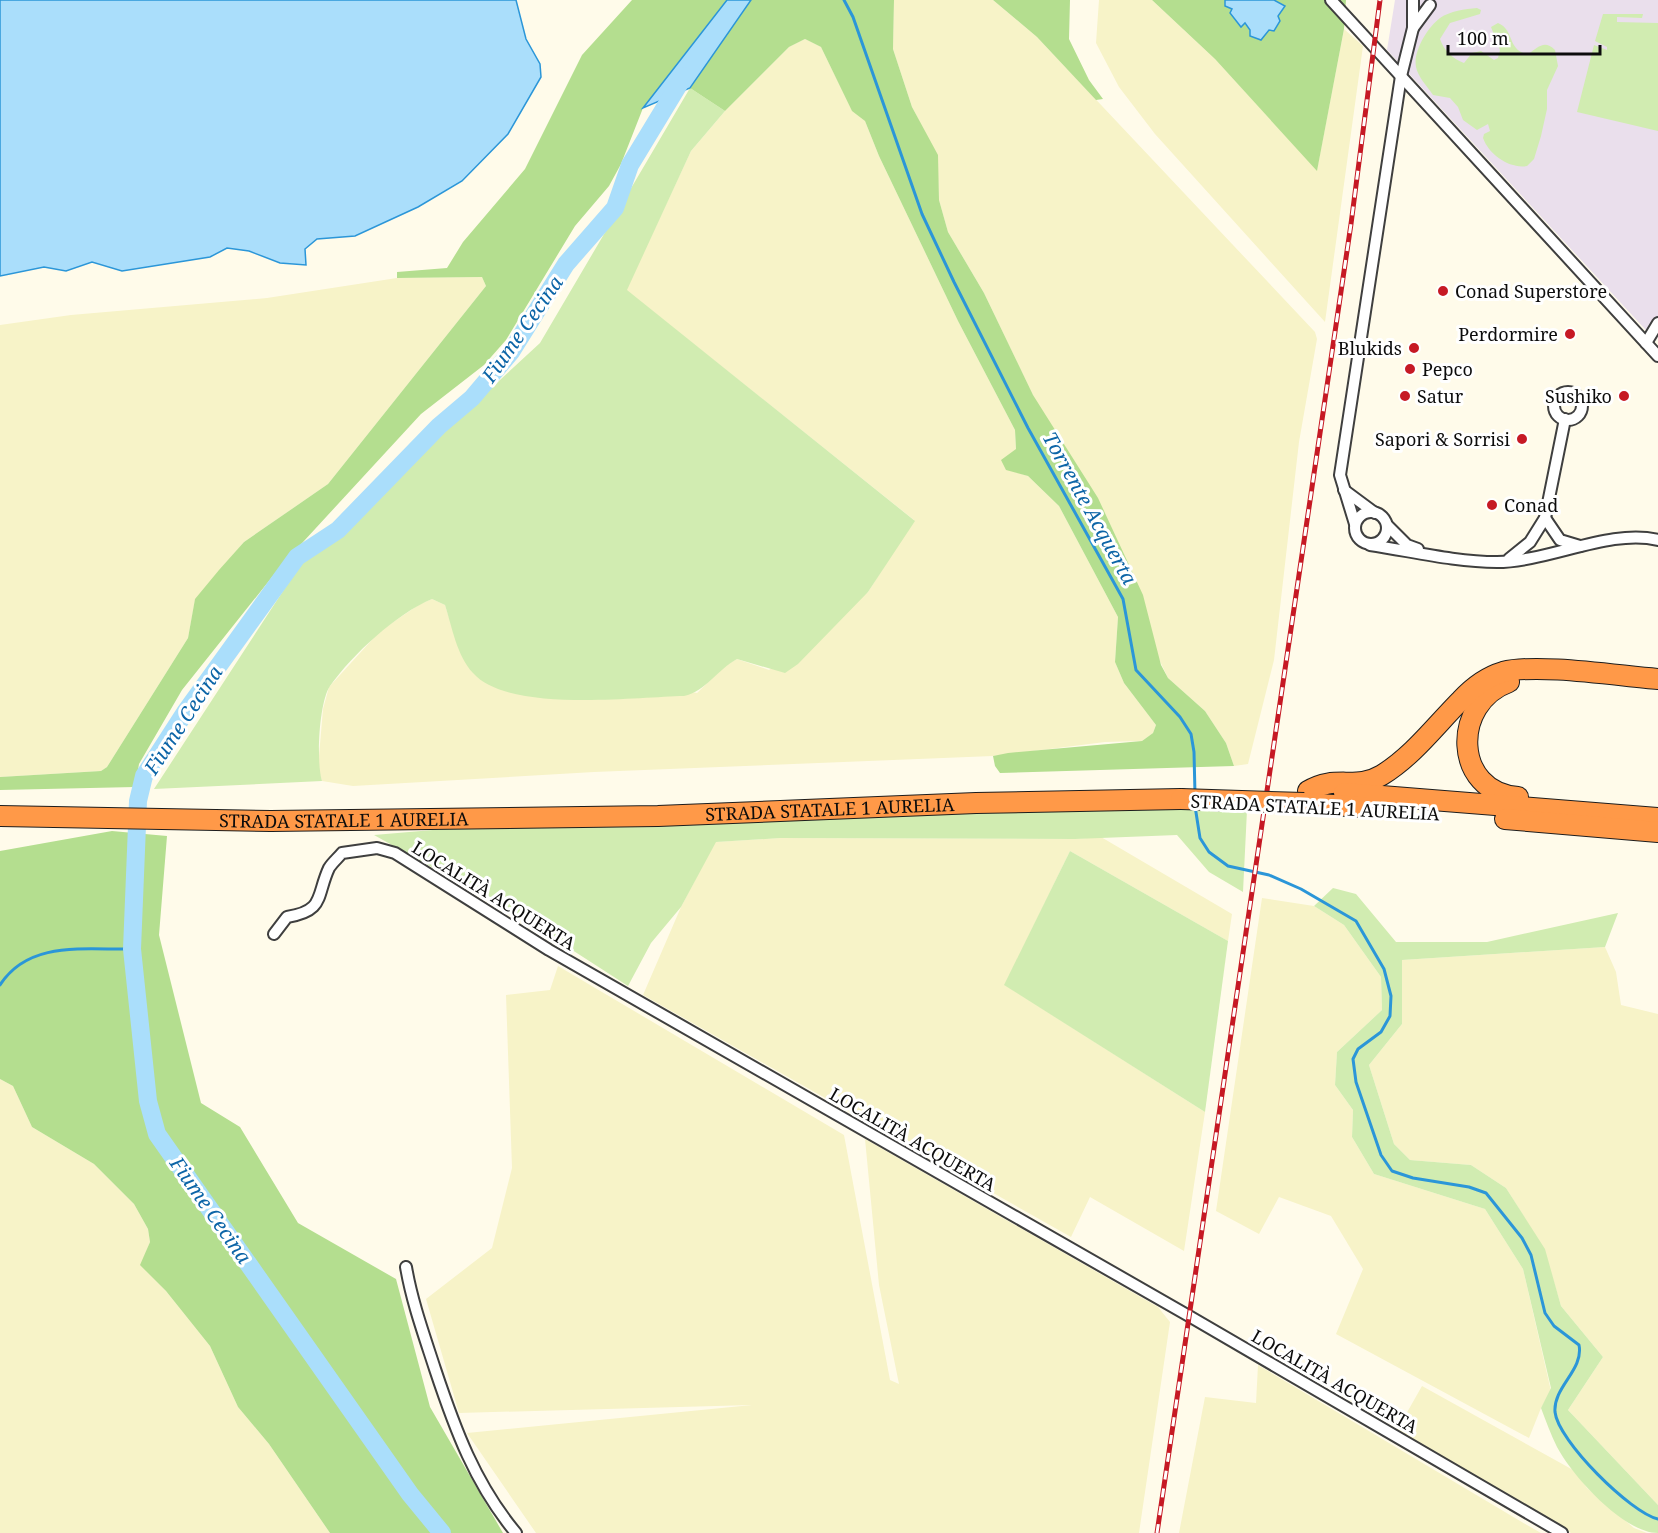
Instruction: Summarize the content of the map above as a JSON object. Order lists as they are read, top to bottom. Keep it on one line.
{"streets":{"highway":["STRADA STATALE 1 AURELIA"],"street":["LOCALITÀ ACQUERTA"]},"water":["Fiume Cecina","Torrente Acquerta"],"places":["Conad Superstore","Perdormire","Blukids","Pepco","Satur","Sushiko","Sapori & Sorrisi","Conad"],"scale_bar":"100 m"}
